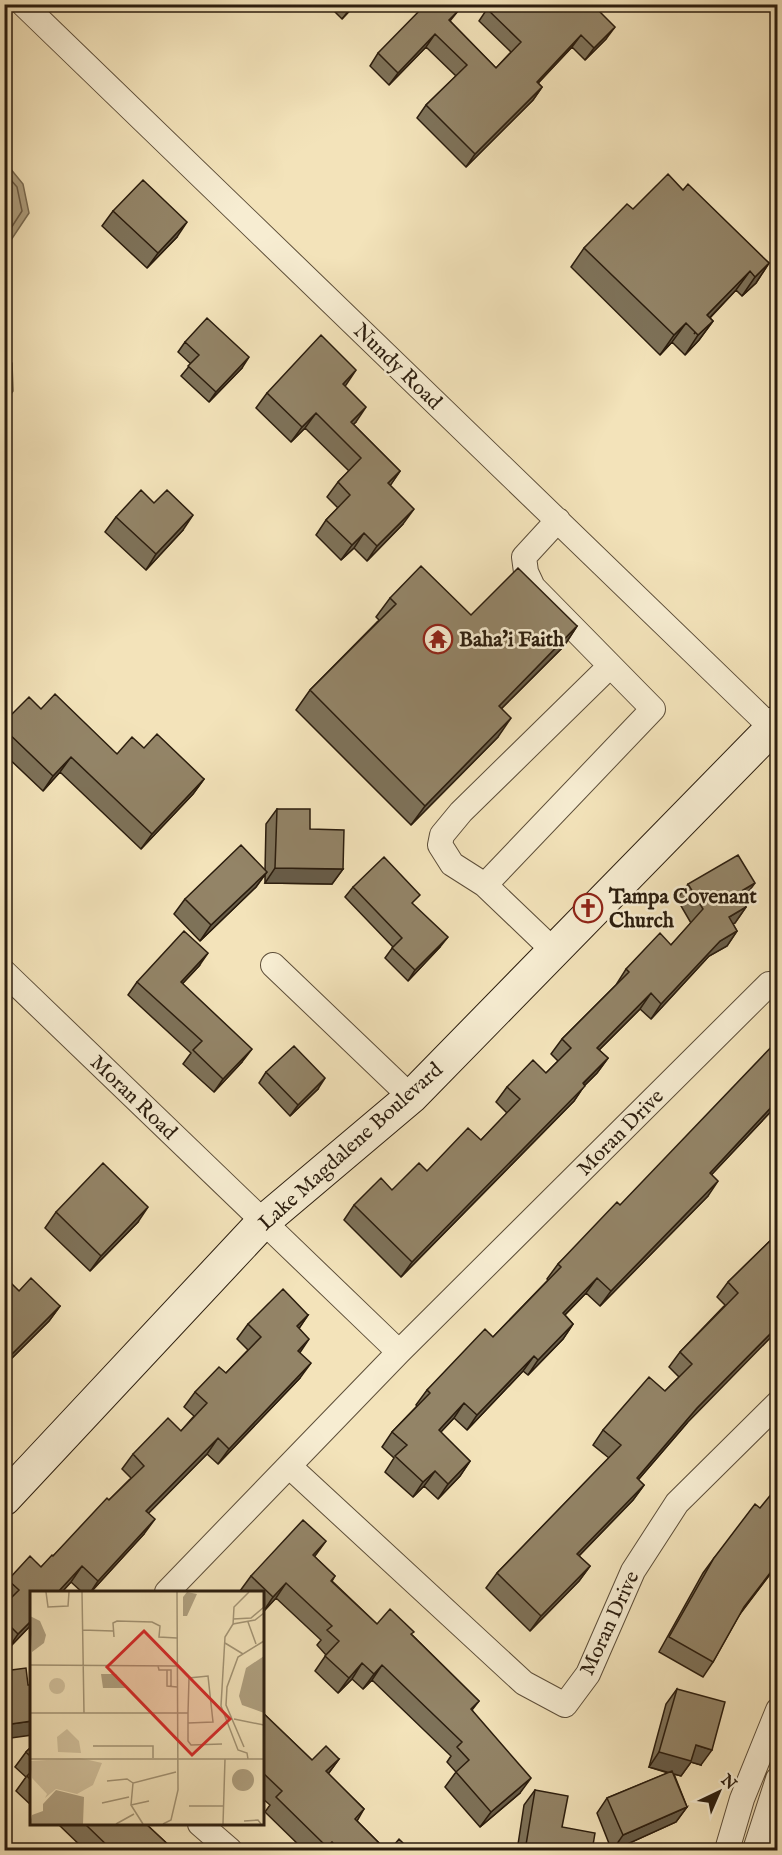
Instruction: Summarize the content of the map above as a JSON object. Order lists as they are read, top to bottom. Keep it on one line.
{"streets":{"street":["Nundy Road","Moran Road","Moran Drive","Lake Magdalene Boulevard"]},"crossings":[["Nundy Road","Lake Magdalene Boulevard"],["Moran Road","Moran Drive"],["Moran Road","Lake Magdalene Boulevard"]],"places":{"temple":["Baha'i Faith"],"church":["Tampa Covenant Church"]},"north":"top right"}
